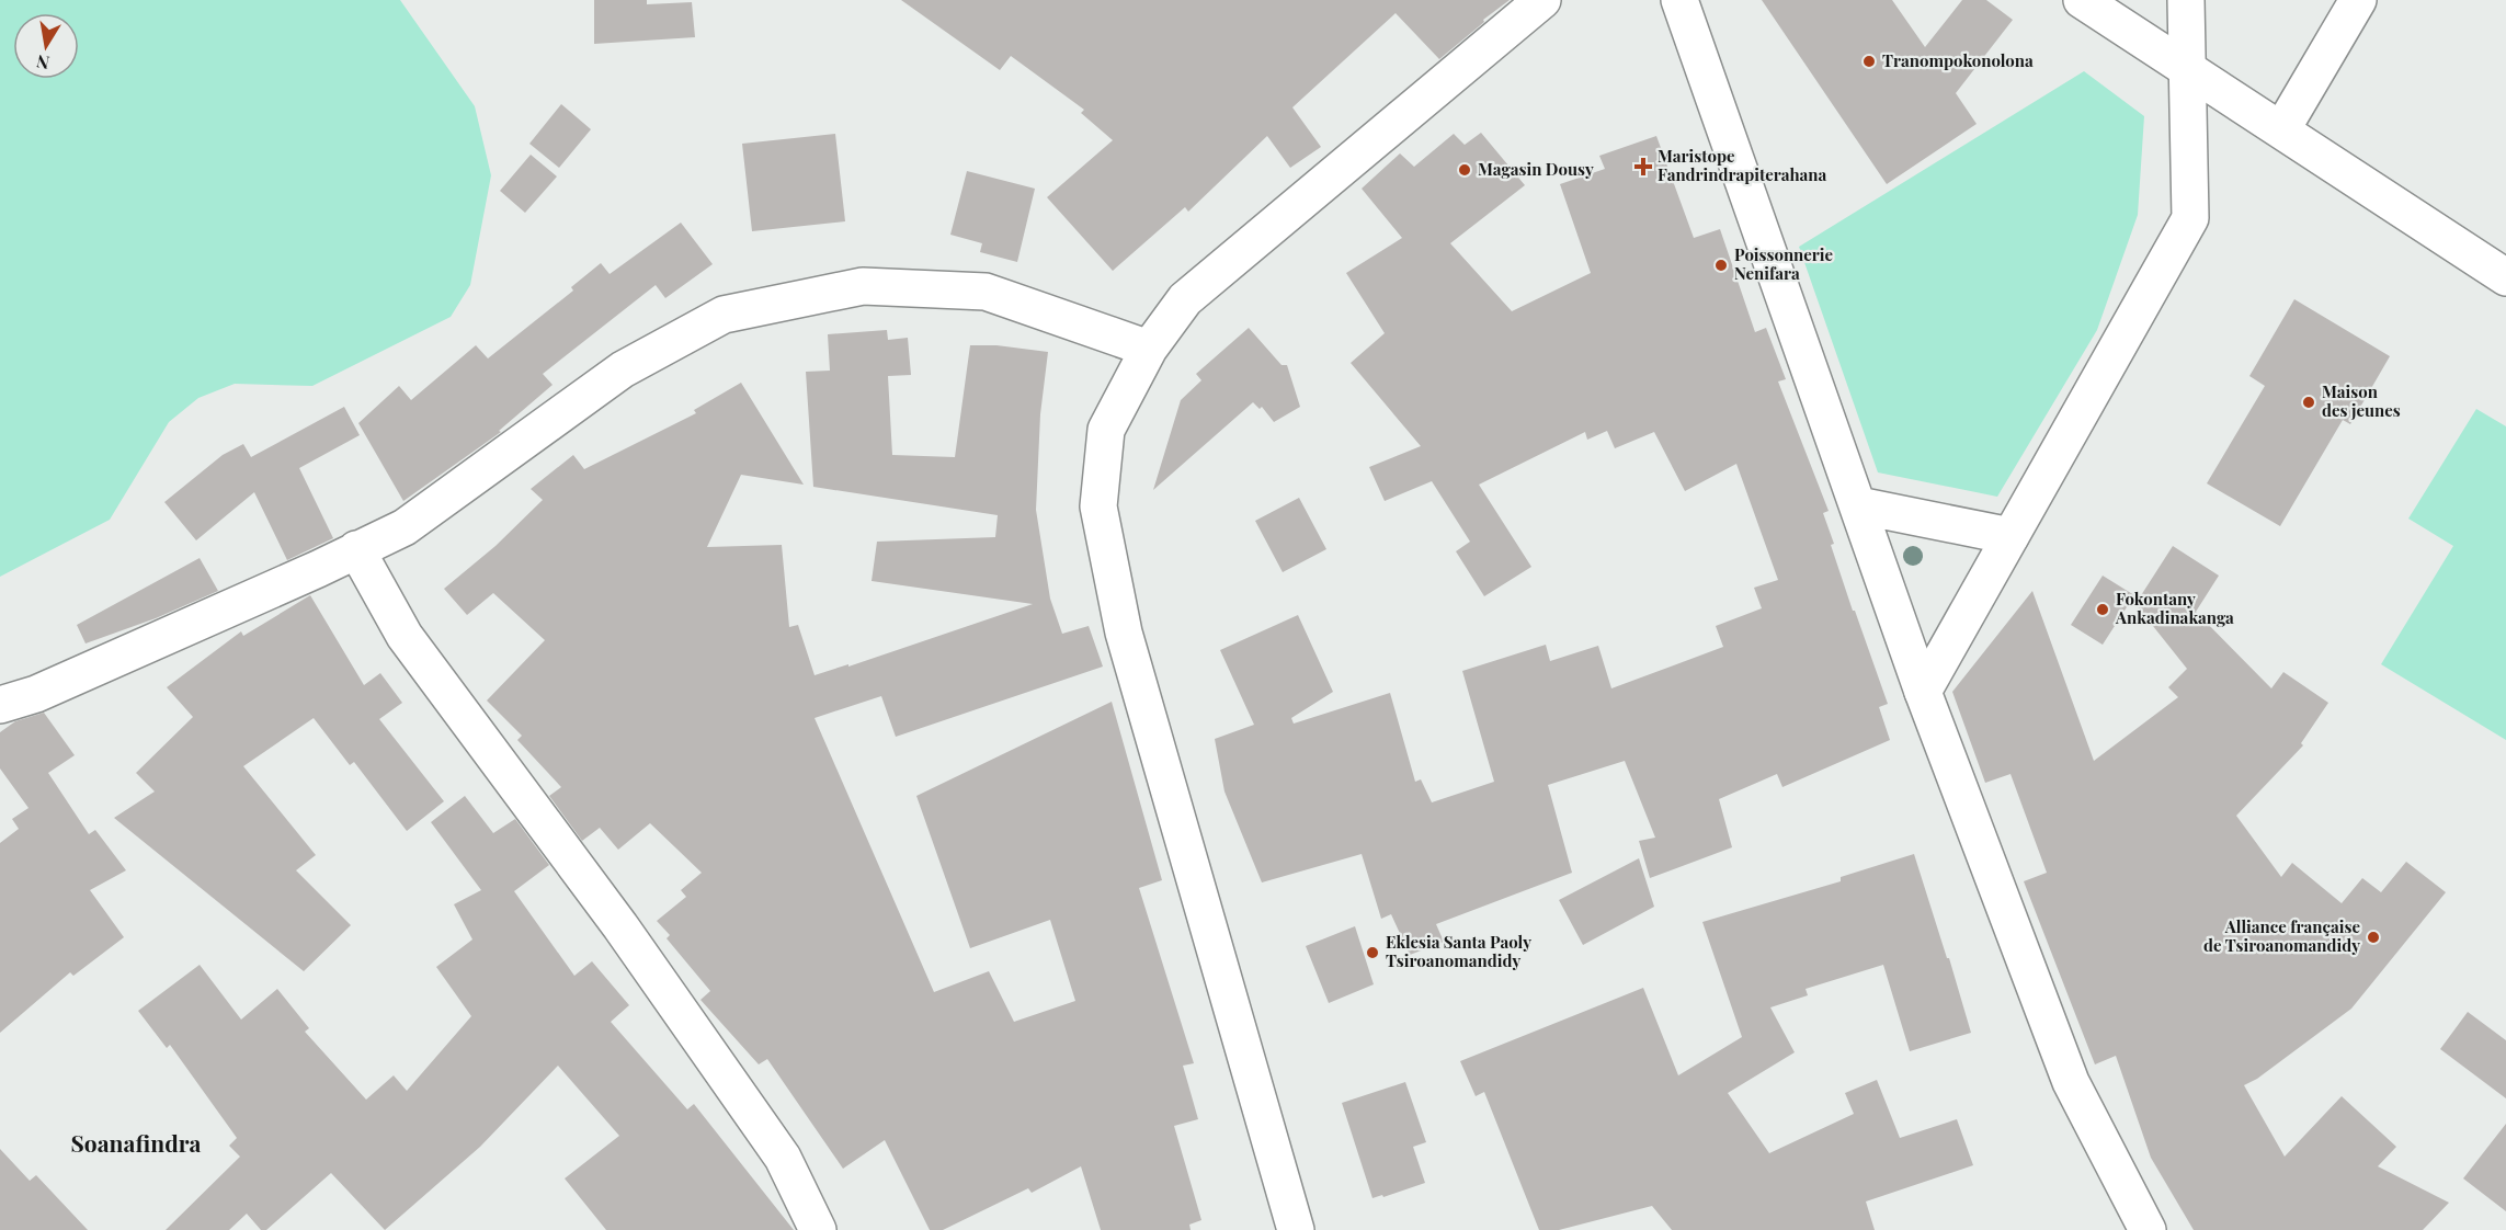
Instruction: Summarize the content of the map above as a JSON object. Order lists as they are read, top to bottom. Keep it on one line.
{"districts":["Soanafindra"],"places":{"other":["Tranompokonolona","Magasin Dousy","Poissonnerie Nenifara","Maison des jeunes","Fokontany Ankadinakanga","Alliance française de Tsiroanomandidy","Eklesia Santa Paoly Tsiroanomandidy"],"health":["Maristope Fandrindrapiterahana"]},"north":"bottom"}
